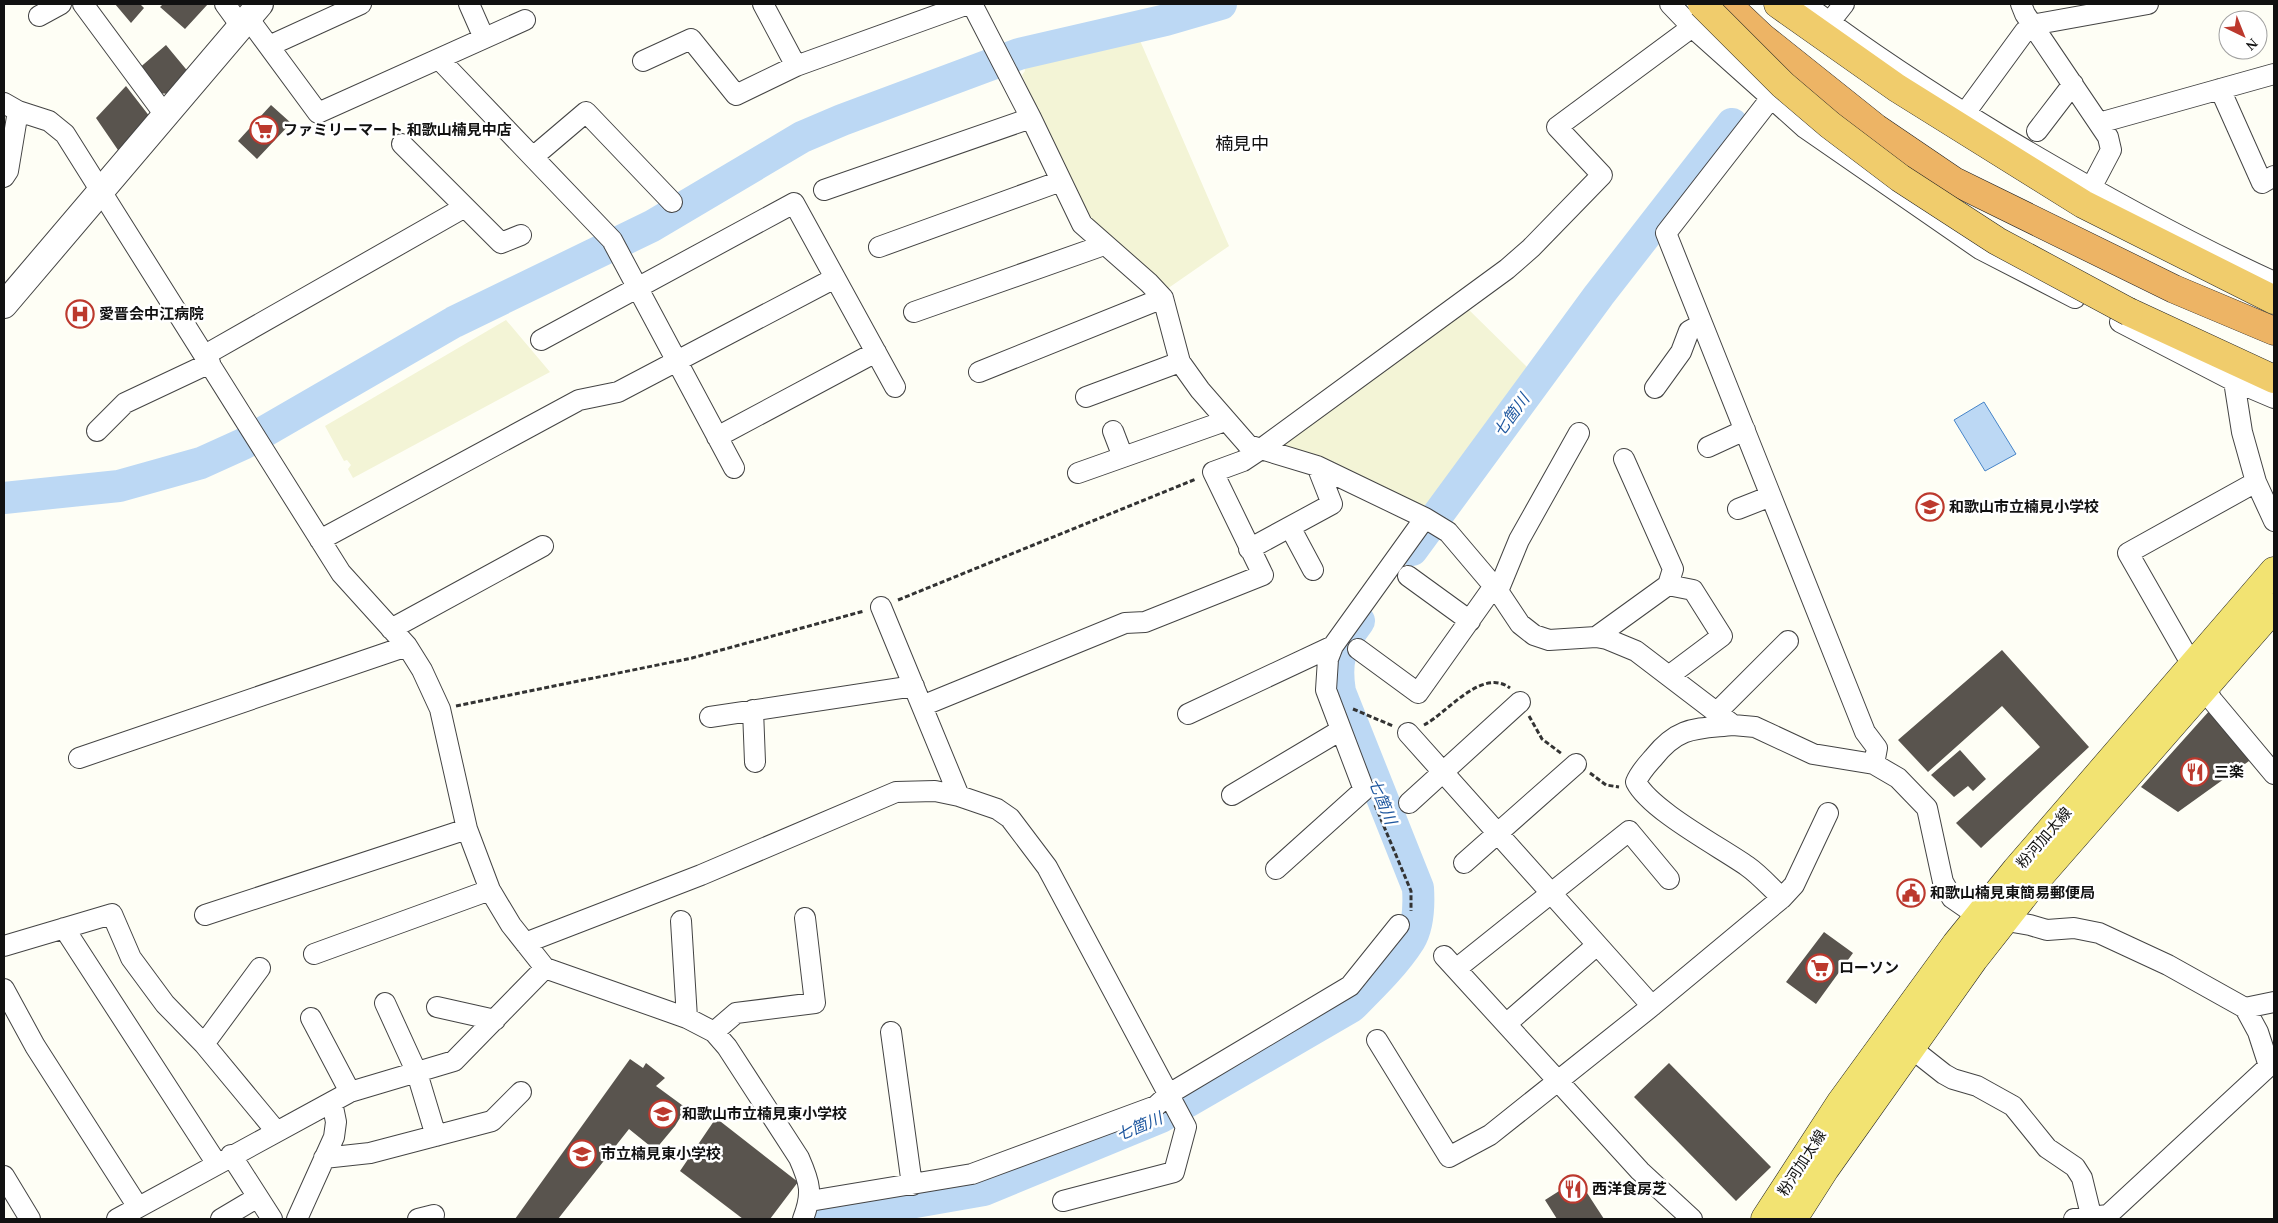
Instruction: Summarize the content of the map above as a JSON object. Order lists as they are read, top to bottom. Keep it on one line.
{"streets":{"main road":["粉河加太線"]},"districts":["楠見中"],"water":["七箇川"],"places":{"supermarket":["ファミリーマート 和歌山楠見中店","ローソン"],"hospital":["愛晋会中江病院"],"school or university":["和歌山市立楠見小学校","和歌山市立楠見東小学校","市立楠見東小学校"],"restaurant":["三楽","西洋食房芝"],"public building":["和歌山楠見東簡易郵便局"]},"north":"bottom right"}
